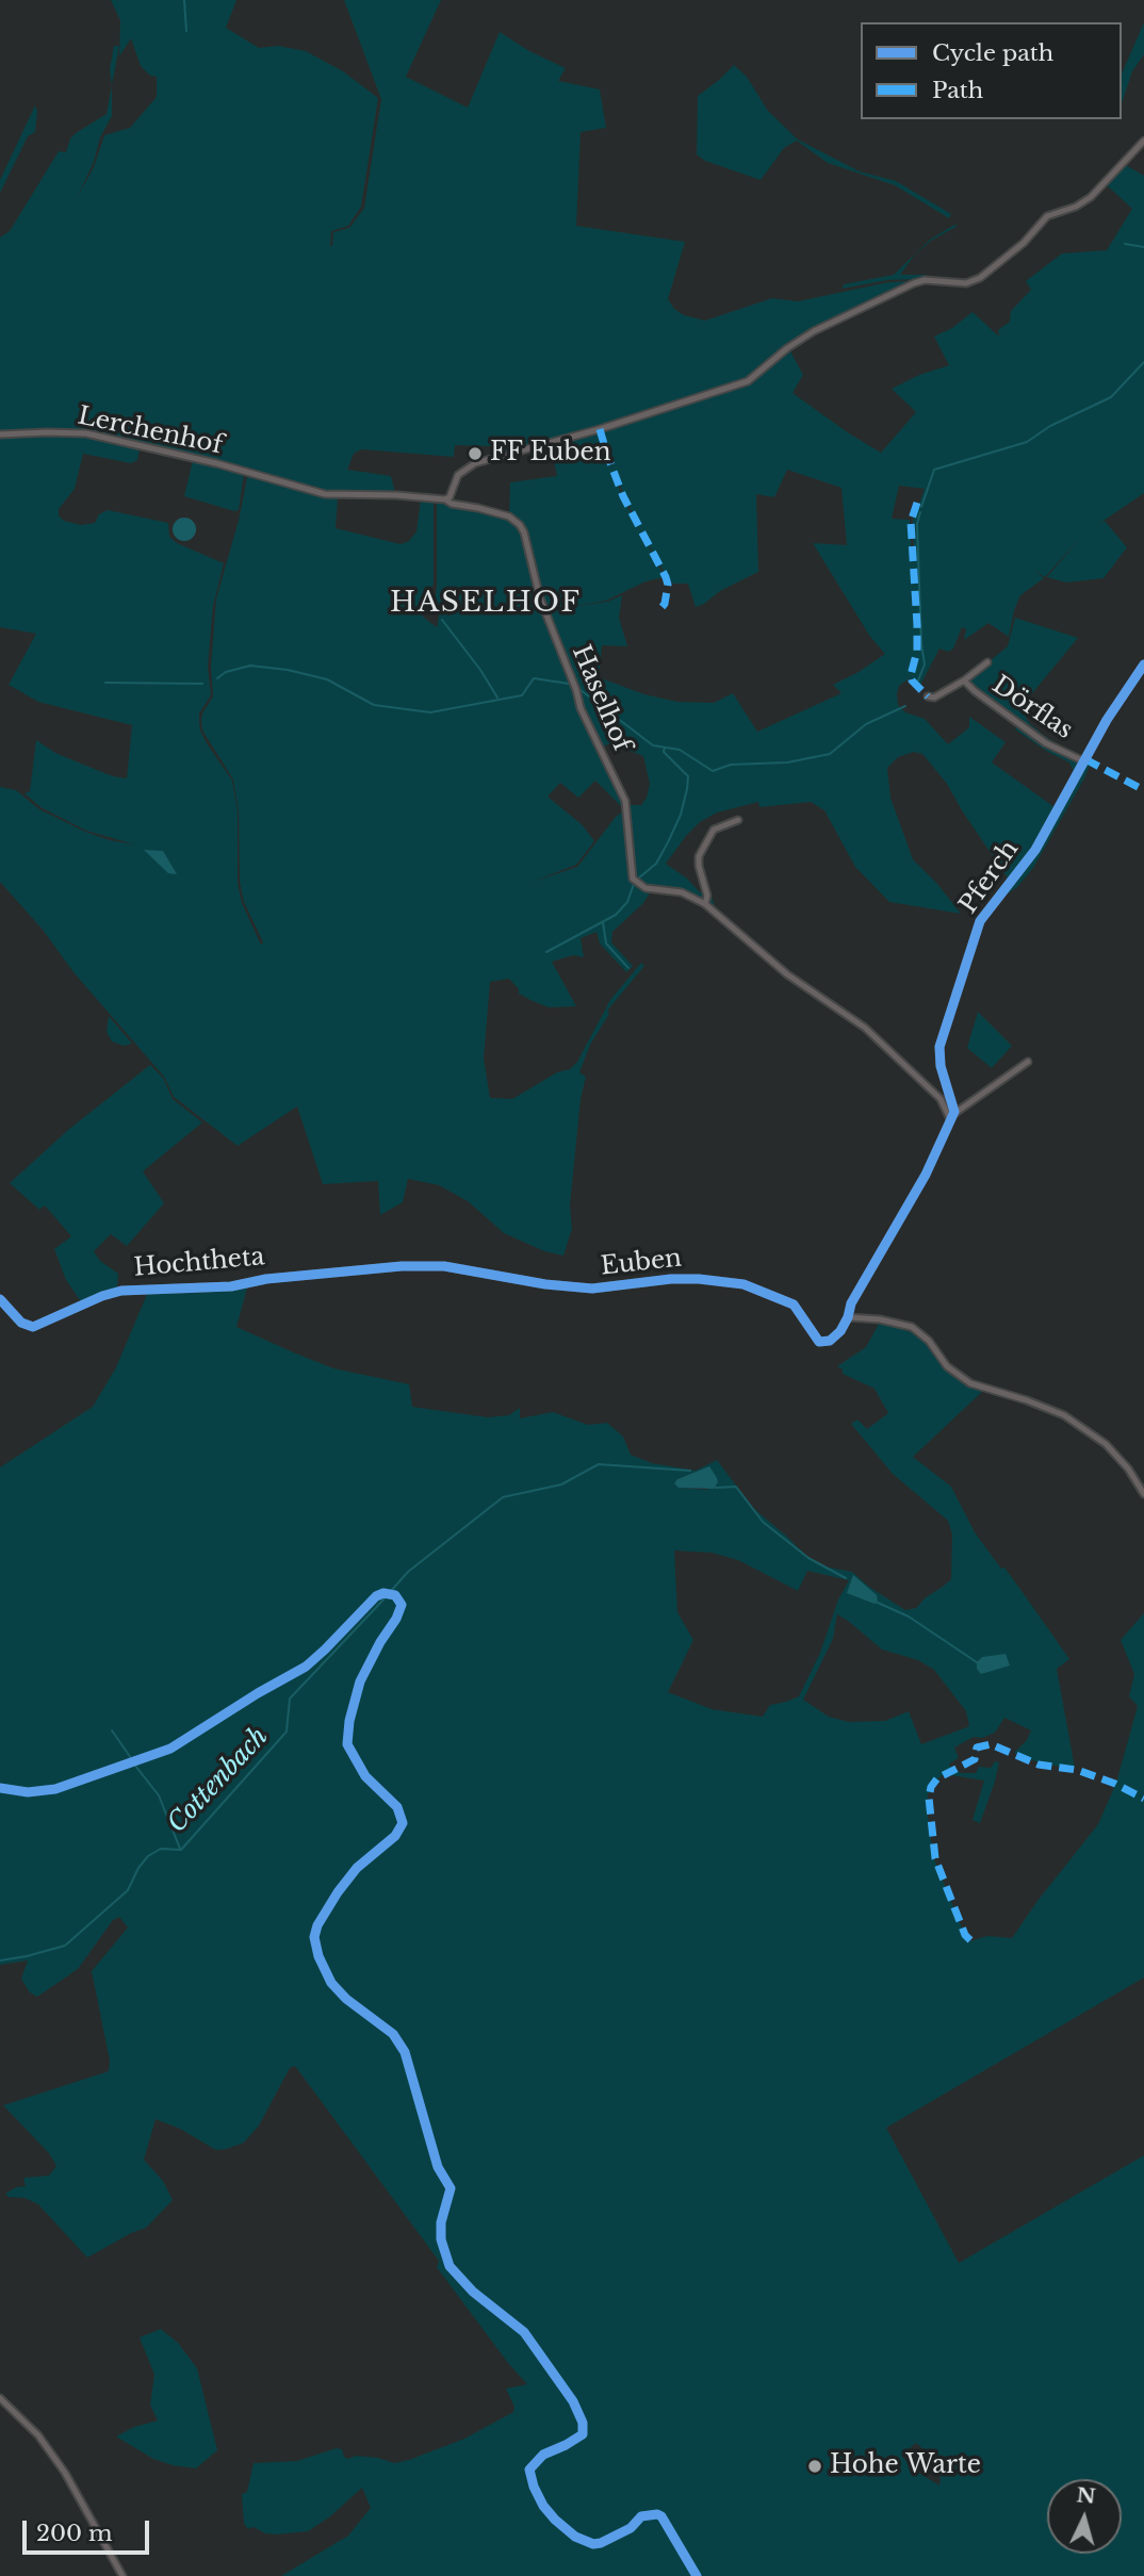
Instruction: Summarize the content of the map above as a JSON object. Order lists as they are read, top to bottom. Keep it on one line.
{"streets":{"street":["Lerchenhof","Haselhof","Dörflas","Pferch","Hochtheta","Euben"]},"crossings":[["Lerchenhof","Haselhof"],["Dörflas","Pferch"],["Pferch","Euben"],["Hochtheta","Euben"]],"districts":["HASELHOF"],"water":["Cottenbach"],"places":["FF Euben","Hohe Warte"],"legend":["Cycle path","Path"],"scale_bar":"200 m","north":"top"}
